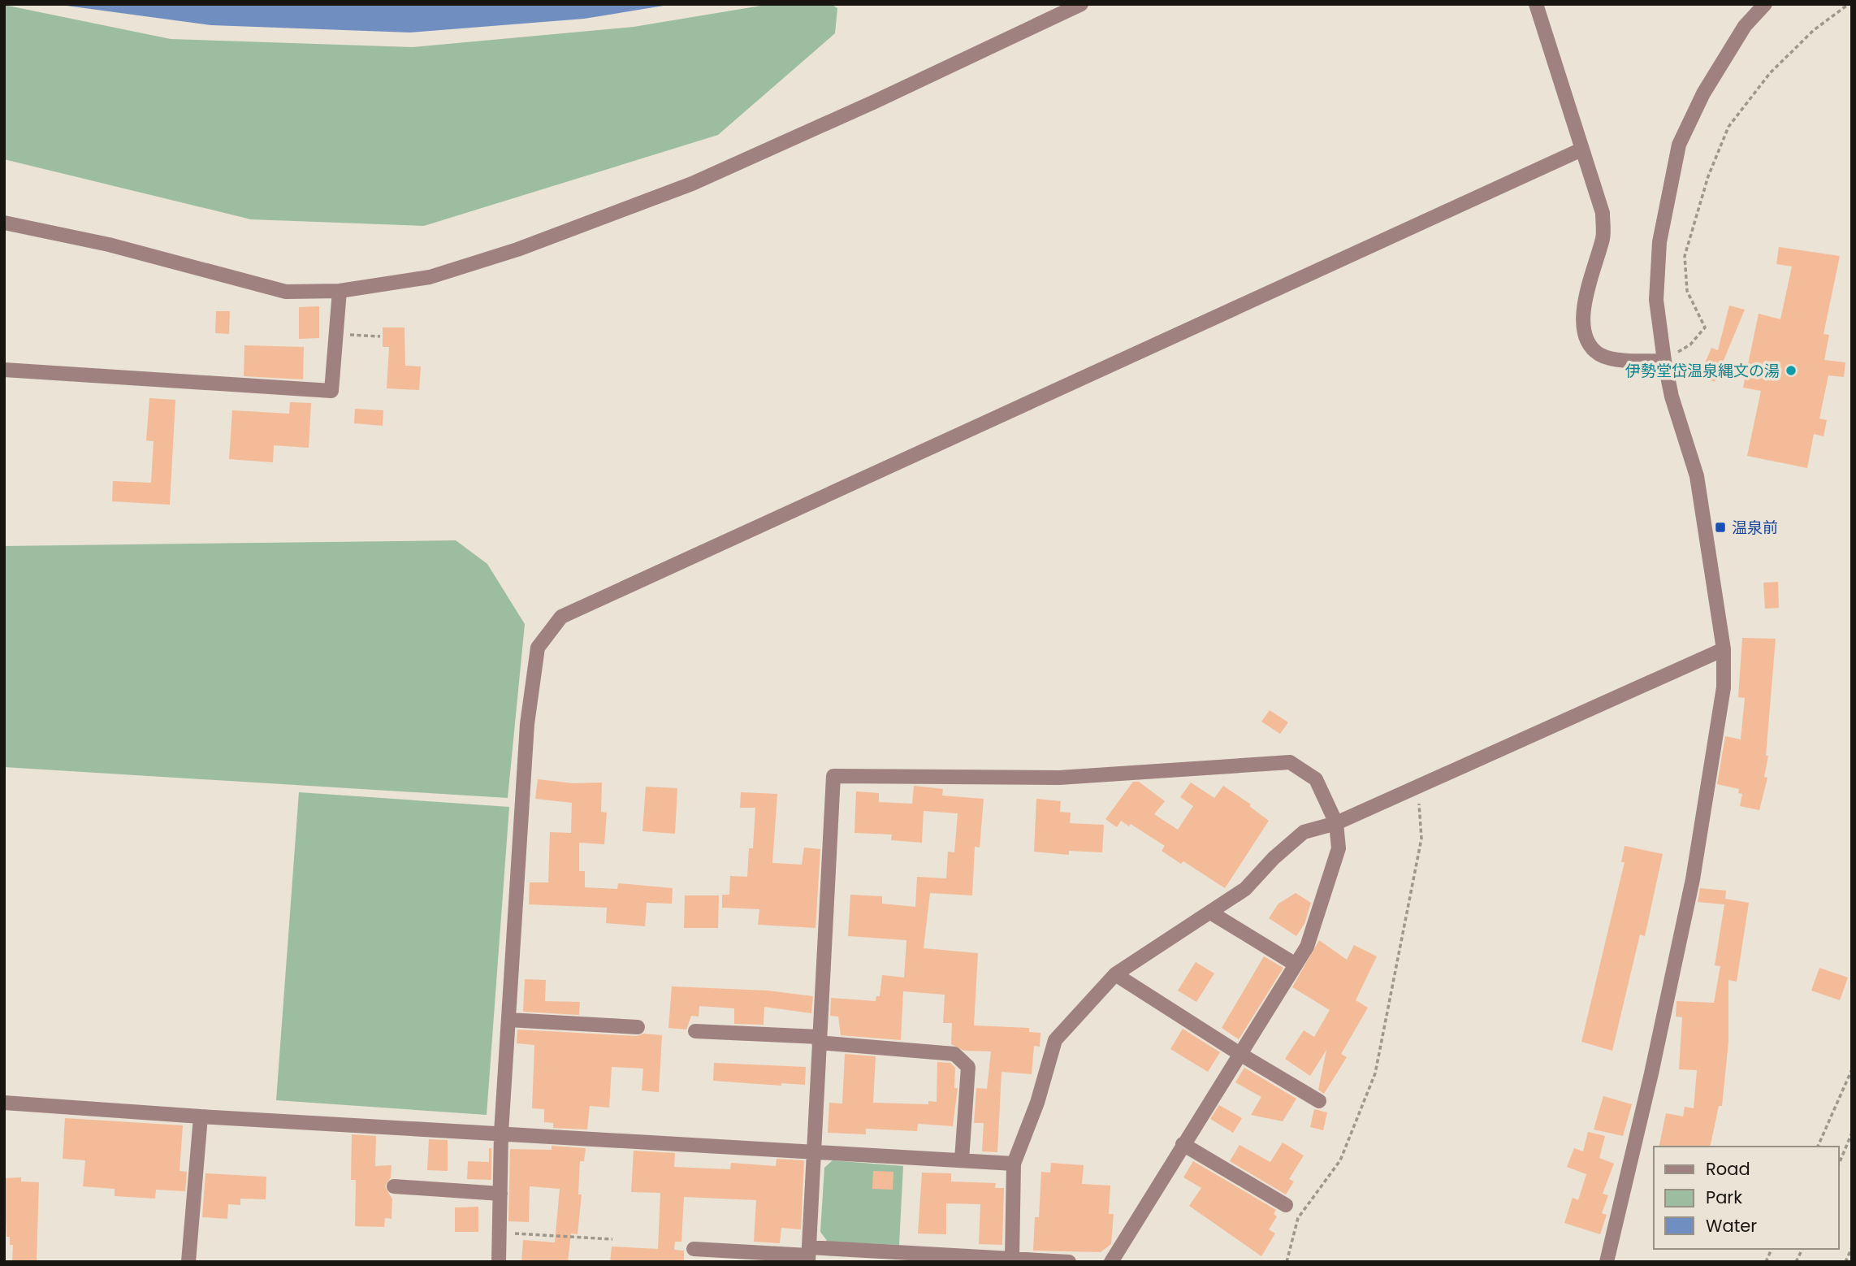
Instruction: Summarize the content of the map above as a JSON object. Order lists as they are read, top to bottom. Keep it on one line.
{"places":{"other":["伊勢堂岱温泉縄文の湯"],"transit":["温泉前"]},"legend":["Road","Park","Water"]}
